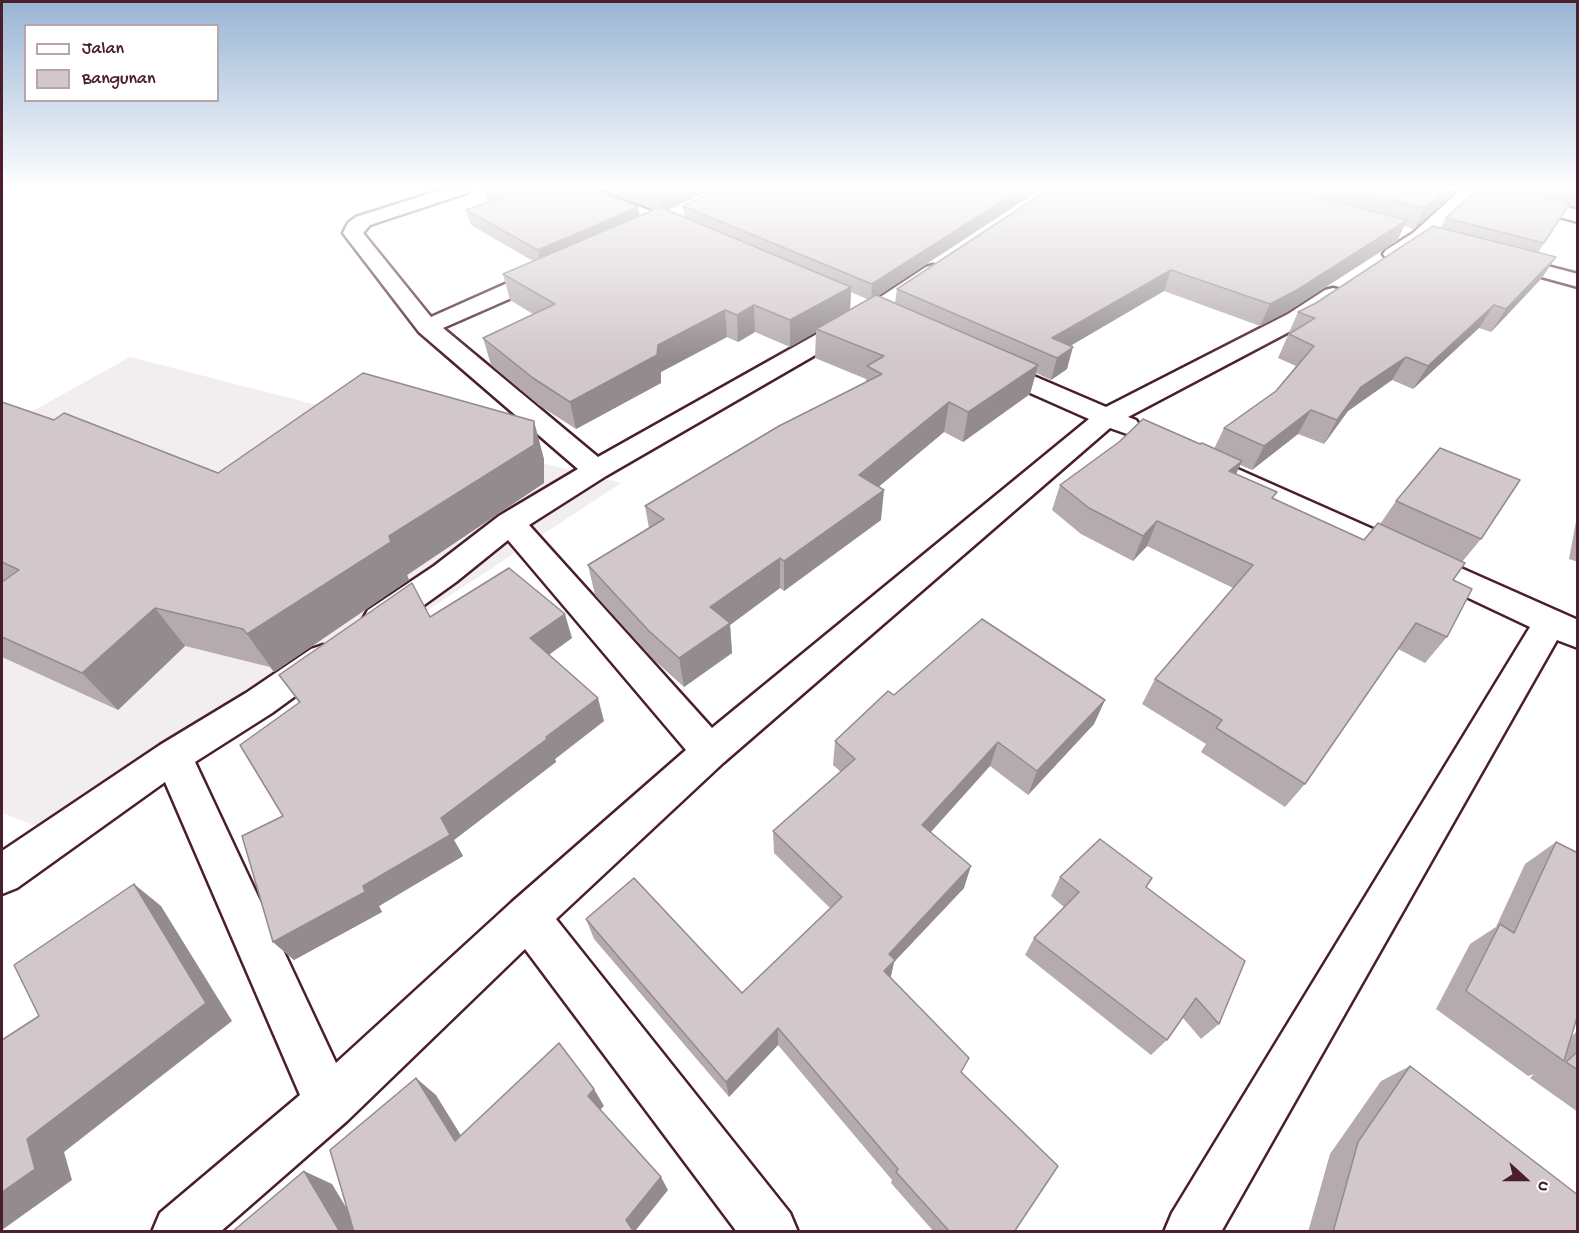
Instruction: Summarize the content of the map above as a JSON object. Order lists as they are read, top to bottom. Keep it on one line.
{"legend":["Jalan","Bangunan"],"north":"right"}
